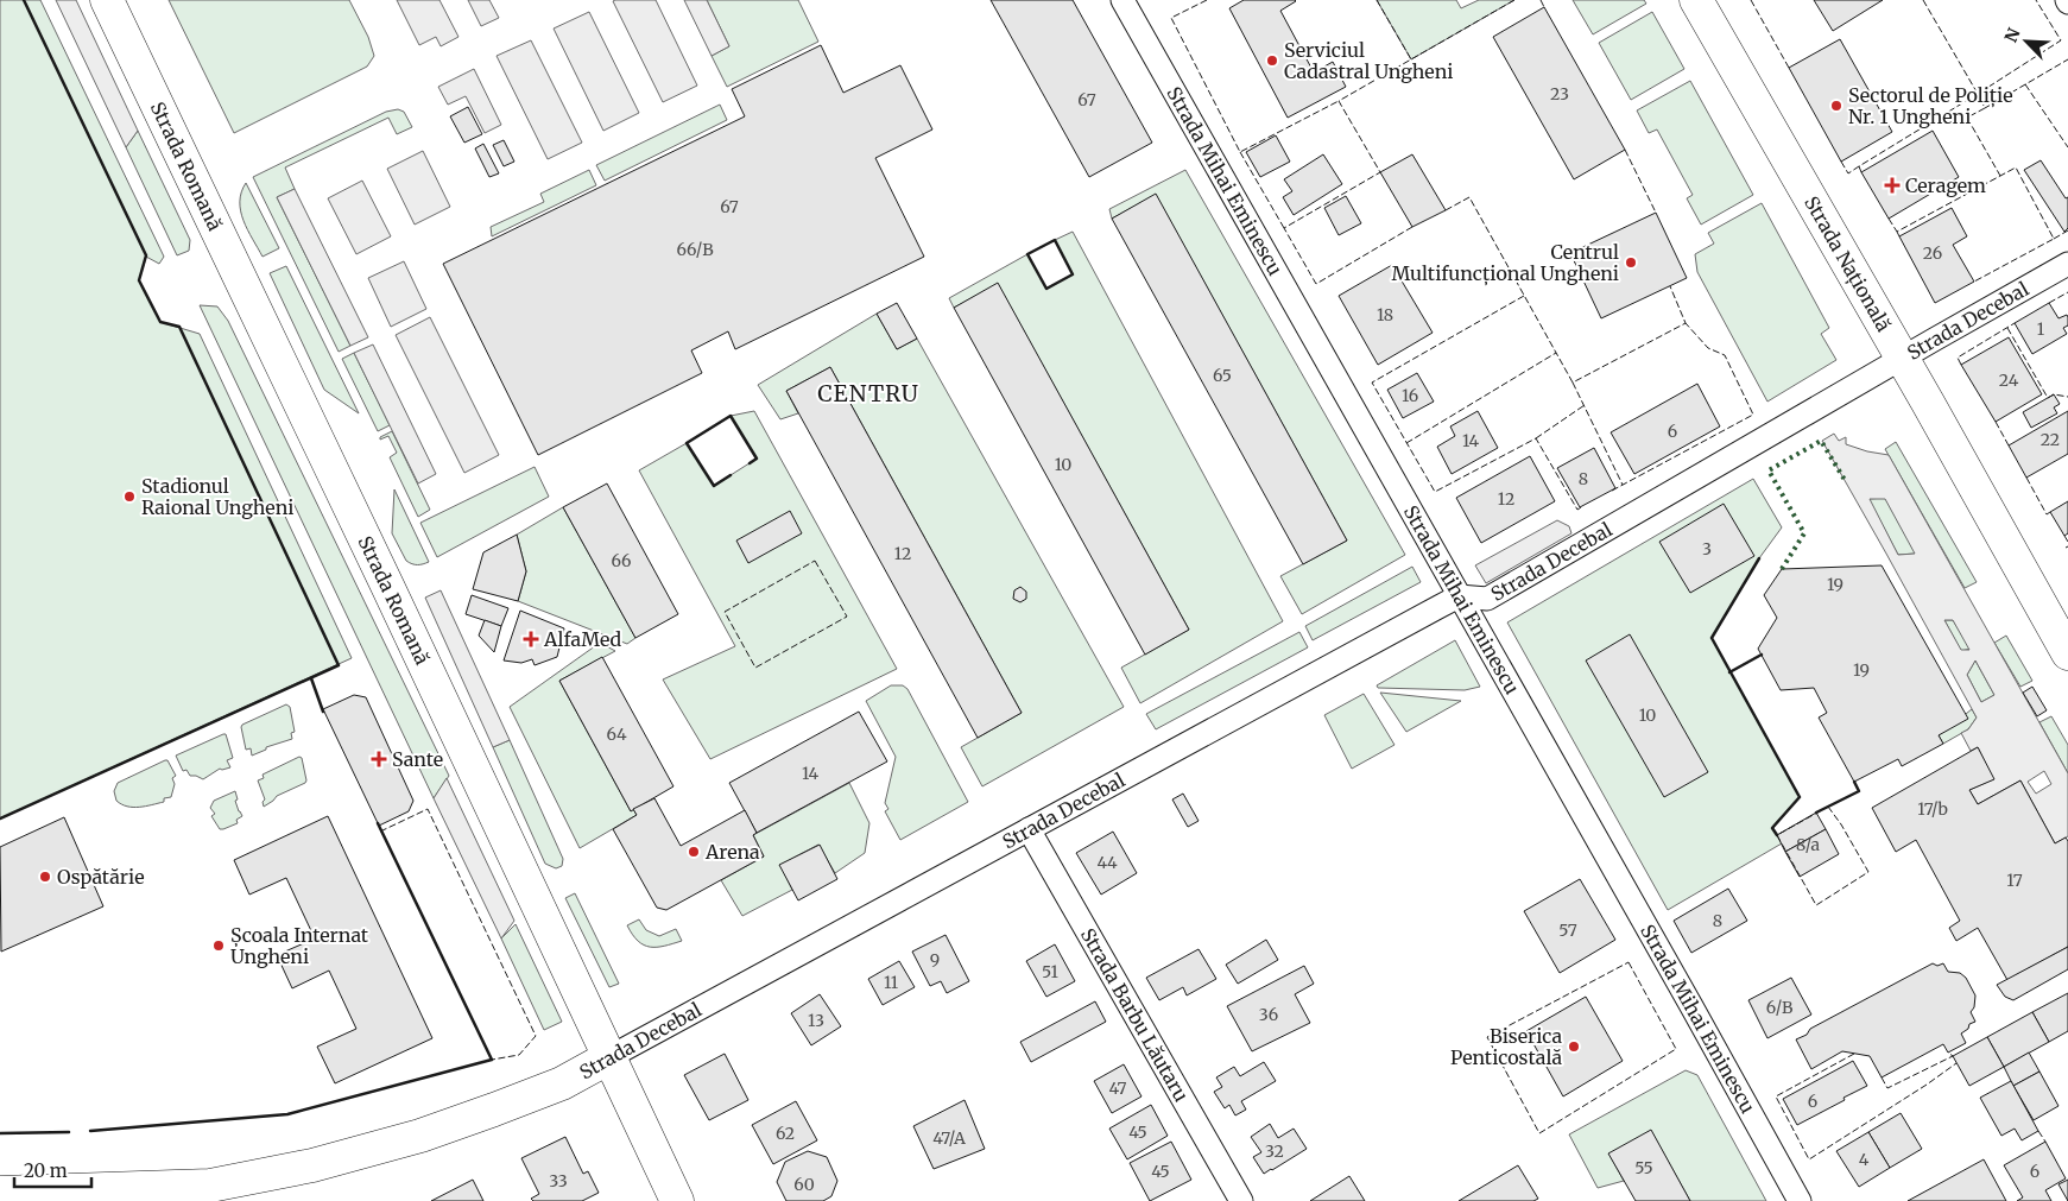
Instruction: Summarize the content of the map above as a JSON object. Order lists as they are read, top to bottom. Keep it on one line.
{"streets":{"main road":["Strada Romană","Strada Națională","Strada Decebal"],"street":["Strada Mihai Eminescu","Strada Barbu Lăutaru"]},"crossings":[["Strada Romană","Strada Decebal"],["Strada Mihai Eminescu","Strada Decebal"],["Strada Națională","Strada Decebal"],["Strada Decebal","Strada Barbu Lăutaru"]],"districts":["CENTRU"],"places":{"other":["Serviciul Cadastral Ungheni","Sectorul de Poliție Nr. 1 Ungheni","Centrul Multifuncțional Ungheni","Stadionul Raional Ungheni","Arena","Ospătărie","Școala Internat Ungheni","Biserica Penticostală"],"health":["Ceragem","AlfaMed","Sante"]},"house_numbers":["23","67","67","66/B","26","18","1","65","24","16","6","22","14","10","8","12","3","12","66","19","19","10","64","14","17/b","8/a","44","17","8","57","9","51","11","6/B","36","13","47","6","45","62","47/A","32","4","55","45","6","33","60"],"scale_bar":"20 m","north":"top left"}
